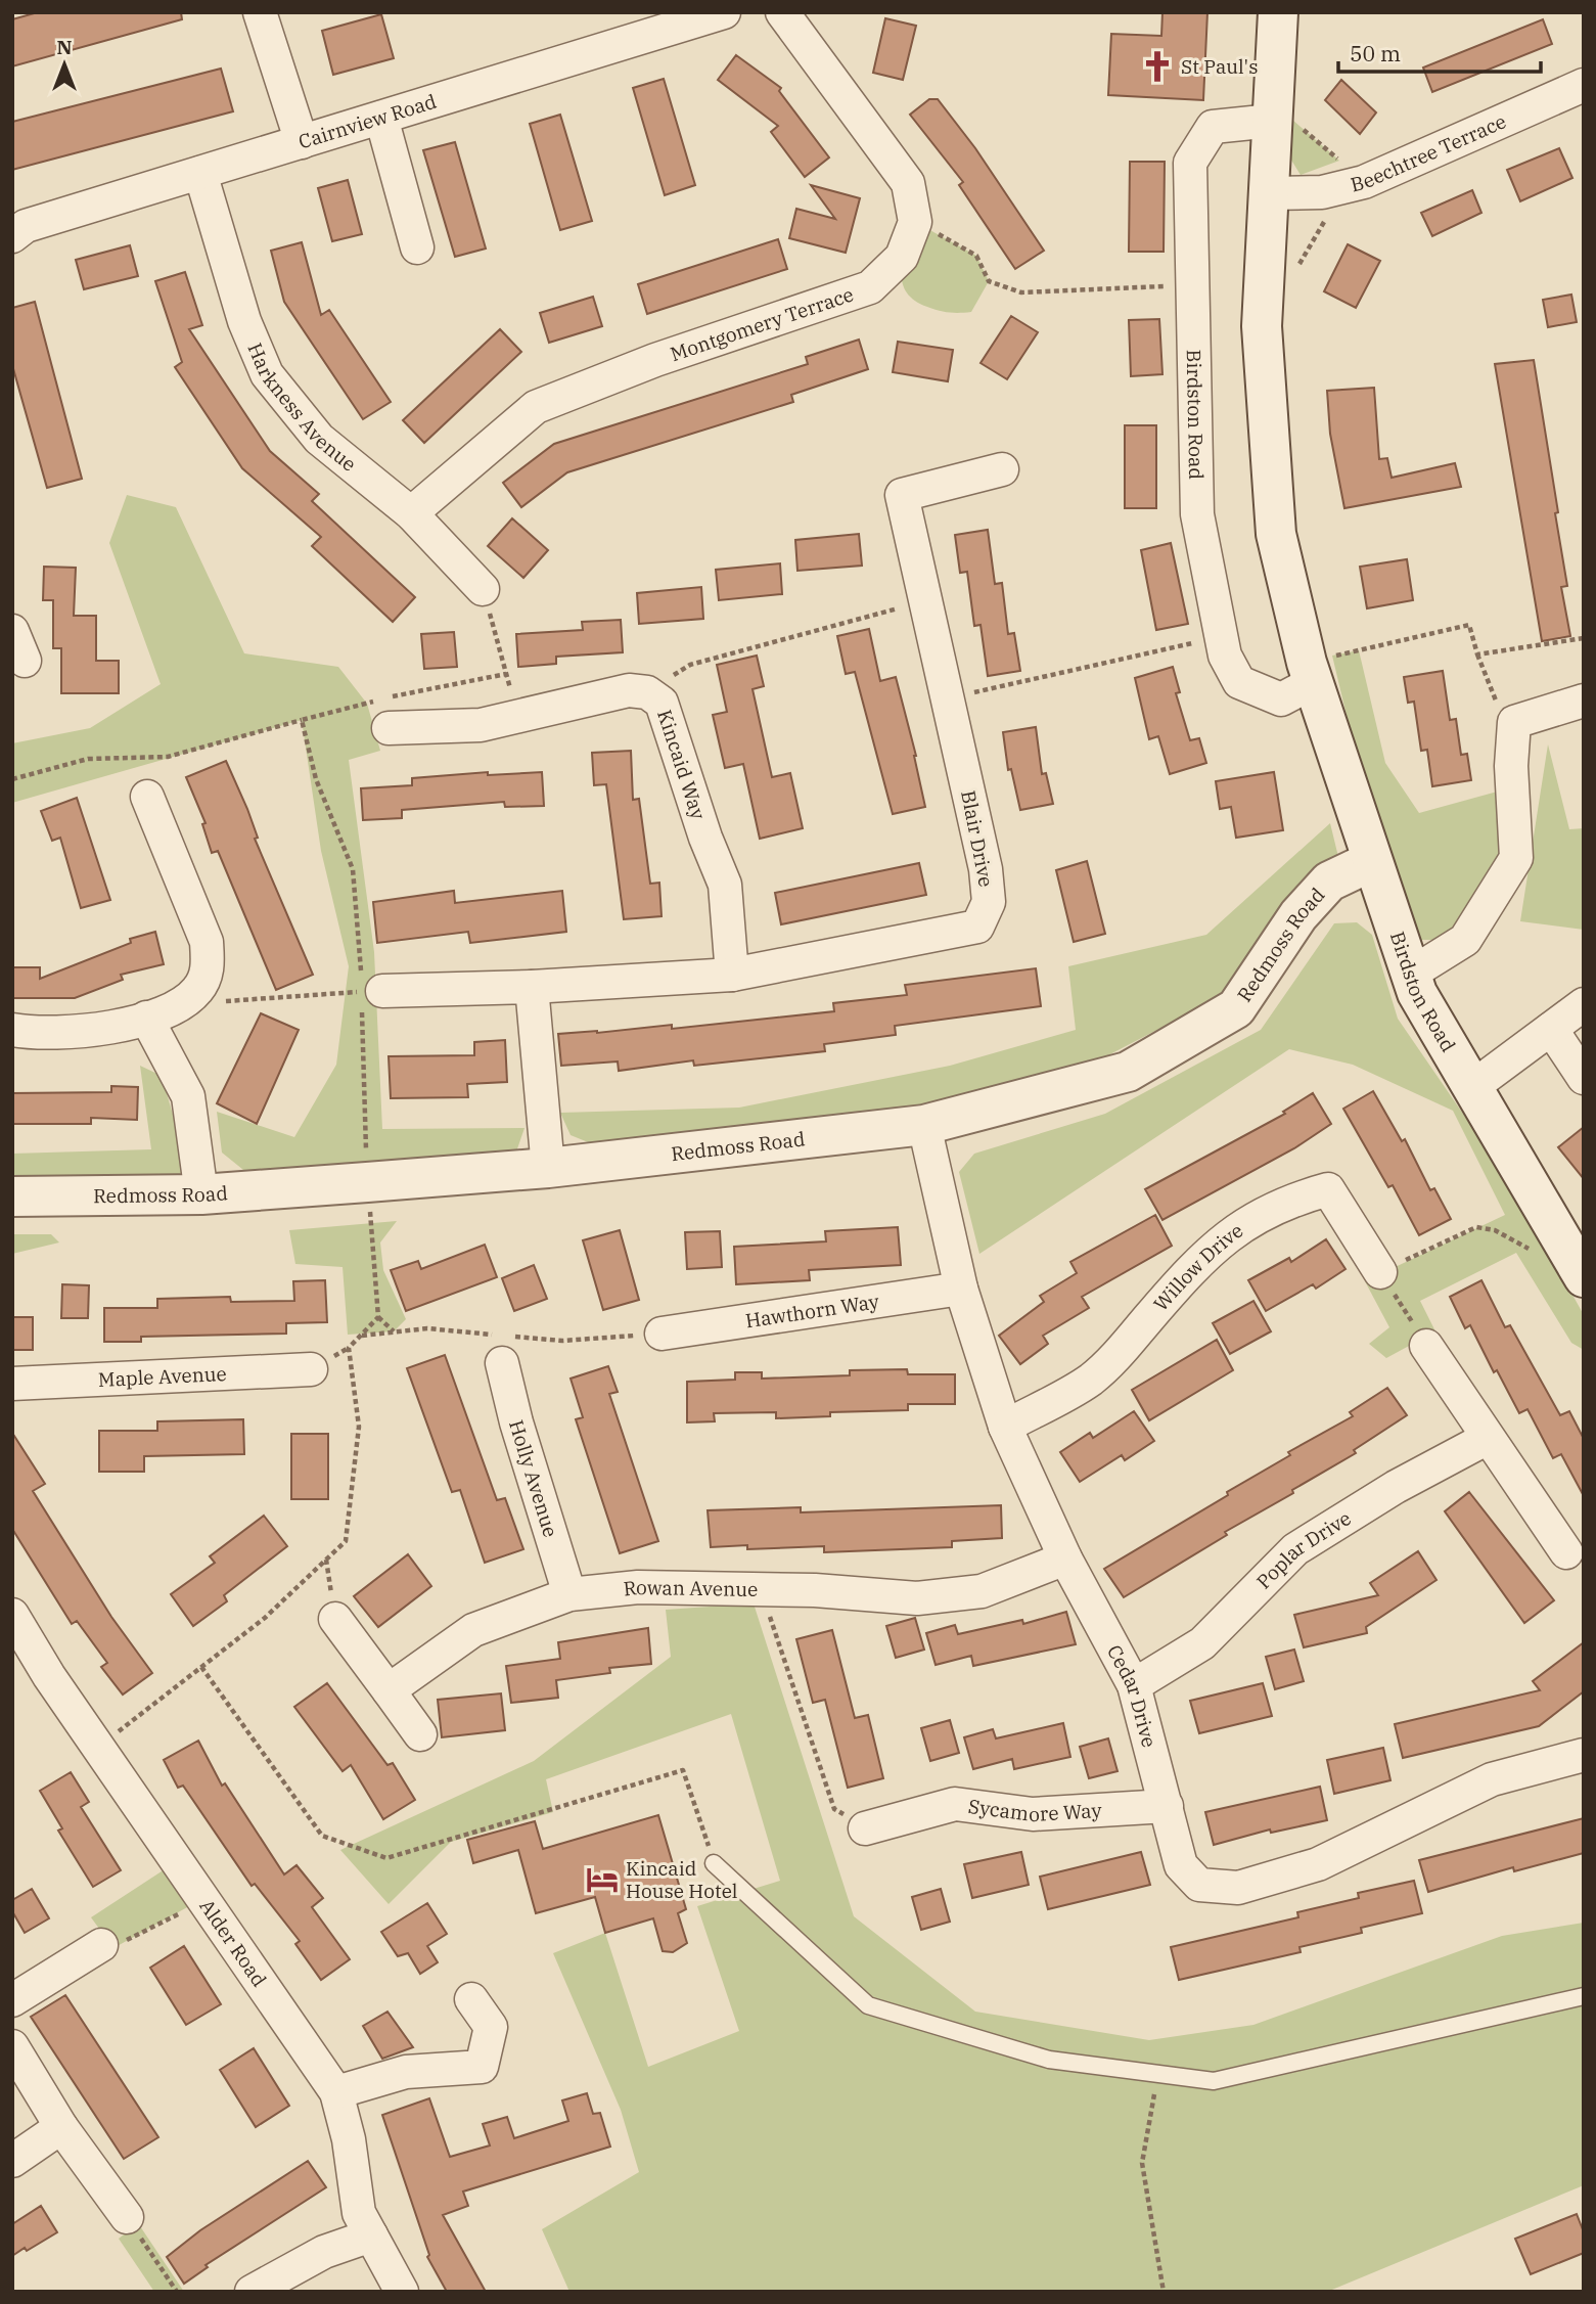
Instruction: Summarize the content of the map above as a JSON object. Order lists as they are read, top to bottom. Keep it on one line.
{"streets":{"street":["Cairnview Road","Beechtree Terrace","Montgomery Terrace","Harkness Avenue","Birdston Road","Kincaid Way","Blair Drive","Redmoss Road","Willow Drive","Hawthorn Way","Maple Avenue","Holly Avenue","Poplar Drive","Rowan Avenue","Cedar Drive","Sycamore Way","Alder Road"]},"crossings":[["Cairnview Road","Harkness Avenue"],["Beechtree Terrace","Birdston Road"],["Montgomery Terrace","Harkness Avenue"],["Birdston Road","Redmoss Road"],["Kincaid Way","Blair Drive"],["Redmoss Road","Cedar Drive"],["Willow Drive","Cedar Drive"],["Hawthorn Way","Cedar Drive"],["Holly Avenue","Rowan Avenue"],["Poplar Drive","Cedar Drive"],["Rowan Avenue","Cedar Drive"],["Cedar Drive","Sycamore Way"]],"places":{"church":["St Paul's"],"hotel":["Kincaid House Hotel"]},"scale_bar":"50 m","north":"top"}
